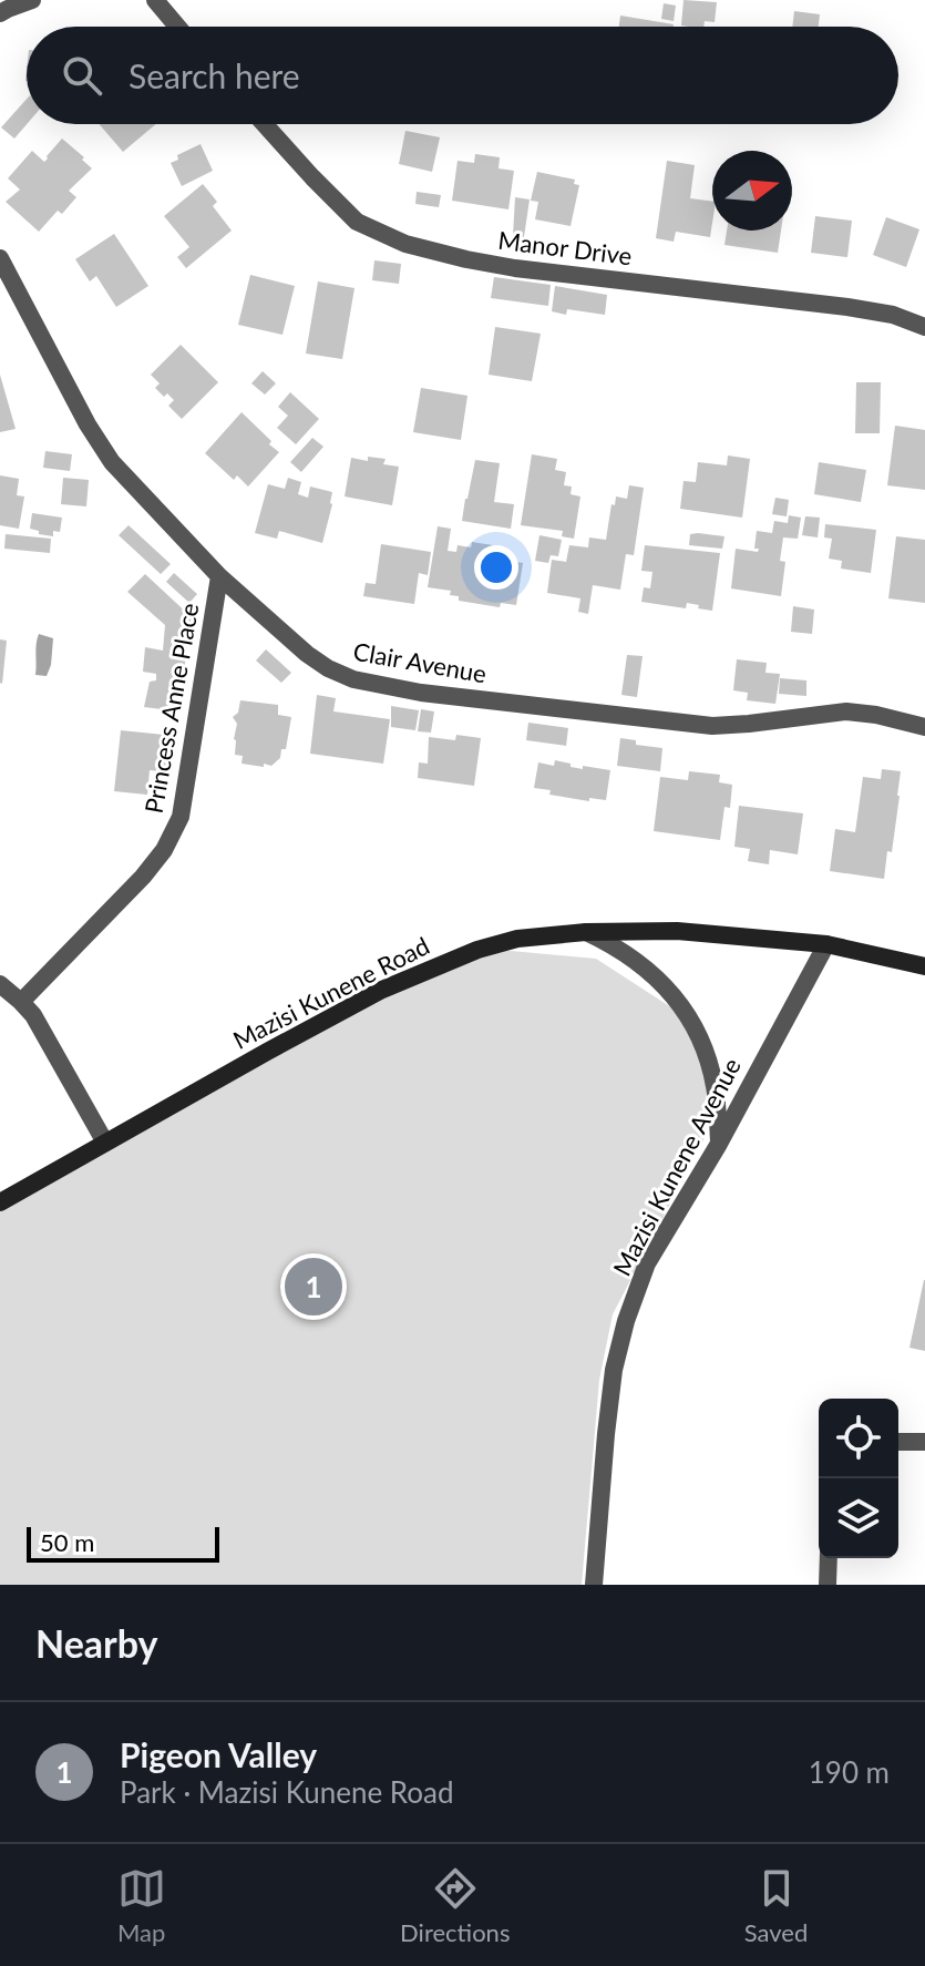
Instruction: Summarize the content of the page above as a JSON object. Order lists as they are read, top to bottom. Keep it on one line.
{"streets":{"street":["Manor Drive","Clair Avenue","Princess Anne Place","Mazisi Kunene Road","Mazisi Kunene Avenue"]},"crossings":[["Clair Avenue","Princess Anne Place"],["Mazisi Kunene Road","Mazisi Kunene Avenue"]],"scale_bar":"50 m","north":"right","page":{"search":"Search here","pins":"1","scale":"50 m","heading":"Nearby","list":[{"mark":"1","name":"Pigeon Valley","note":"Park · Mazisi Kunene Road","value":"190 m"}],"nav":["Map","Directions","Saved"]}}
